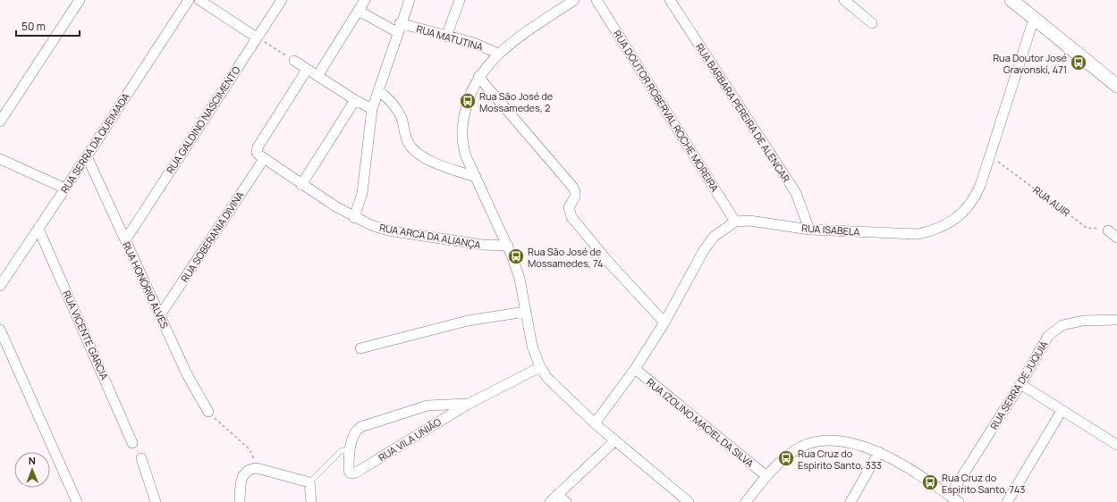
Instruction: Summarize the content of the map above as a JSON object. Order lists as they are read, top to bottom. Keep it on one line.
{"streets":{"street":["RUA MATUTINA","RUA DOUTOR ROBERVAL ROCHE MOREIRA","RUA BARBARA PEREIRA DE ALENCAR","RUA GALDINO NASCIMENTO","RUA SERRA DA QUEIMADA","RUA ISABELA","RUA ARCA DA ALIANÇA","RUA SOBERANIA DIVINA","RUA HONÓRIO ALVES","RUA VICENTE GARCIA","RUA SERRA DE JUQUIÁ","RUA IZOLINO MACIEL DA SILVA","RUA VILA UNIÃO"],"path":["RUA AUIR"]},"crossings":[["RUA DOUTOR ROBERVAL ROCHE MOREIRA","RUA ISABELA"],["RUA BARBARA PEREIRA DE ALENCAR","RUA ISABELA"],["RUA GALDINO NASCIMENTO","RUA HONÓRIO ALVES"],["RUA SERRA DA QUEIMADA","RUA HONÓRIO ALVES"],["RUA SERRA DA QUEIMADA","RUA VICENTE GARCIA"],["RUA AUIR","RUA ISABELA"],["RUA ARCA DA ALIANÇA","RUA SOBERANIA DIVINA"],["RUA SOBERANIA DIVINA","RUA HONÓRIO ALVES"]],"places":{"bus stop":["Rua Doutor José Gravonski, 471","Rua São José de Mossamedes, 2","Rua São José de Mossamedes, 74","Rua Cruz do Espirito Santo, 333","Rua Cruz do Espirito Santo, 743"]},"scale_bar":"50 m","north":"top"}
